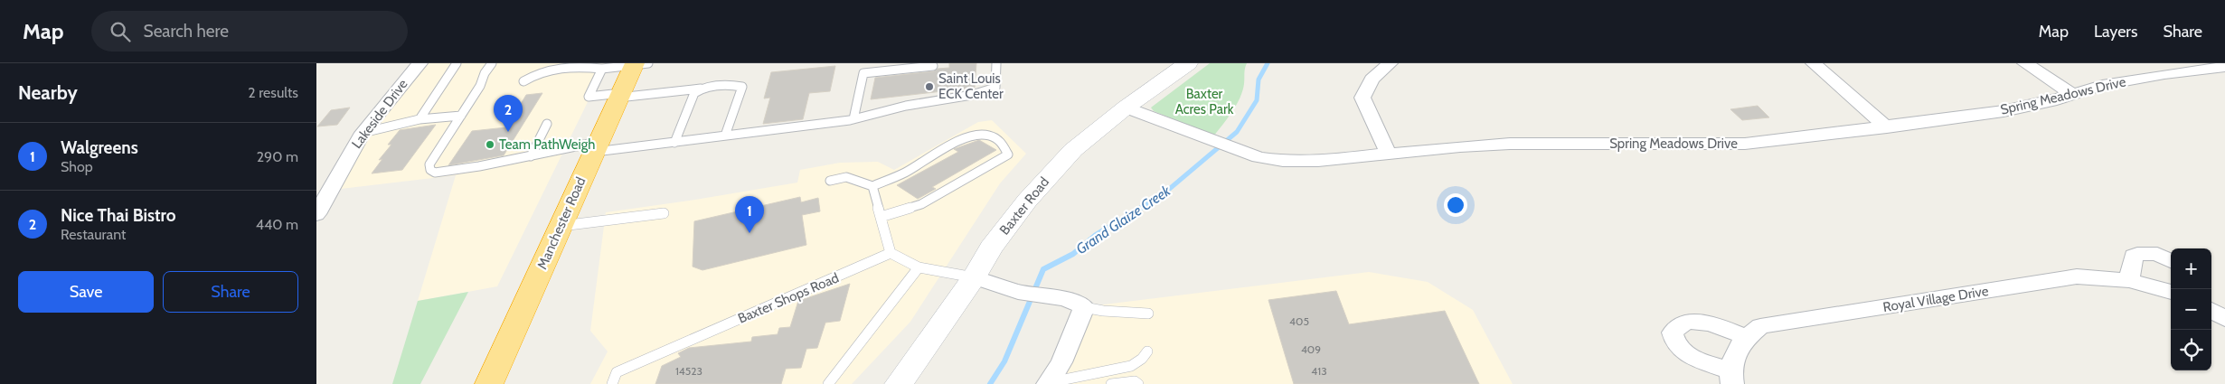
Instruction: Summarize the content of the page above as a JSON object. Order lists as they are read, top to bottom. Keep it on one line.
{"streets":{"highway":["Manchester Road"],"main road":["Baxter Road"],"street":["Spring Meadows Drive","Lakeside Drive","Royal Village Drive"],"lane":["Baxter Shops Road"]},"crossings":[["Spring Meadows Drive","Baxter Road"]],"water":["Grand Glaize Creek"],"parks":["Baxter Acres Park"],"places":["Saint Louis ECK Center","Team PathWeigh"],"house_numbers":["405","409","14523","413"],"page":{"header":"Map","search":"Search here","nav":["Map","Layers","Share"],"heading":["Nearby","2 results"],"pins":["2","1"],"list":[{"mark":"1","name":"Walgreens","note":"Shop","value":"290 m"},{"mark":"2","name":"Nice Thai Bistro","note":"Restaurant","value":"440 m"}],"map_buttons":["+","−"],"buttons":["Save","Share"]}}
